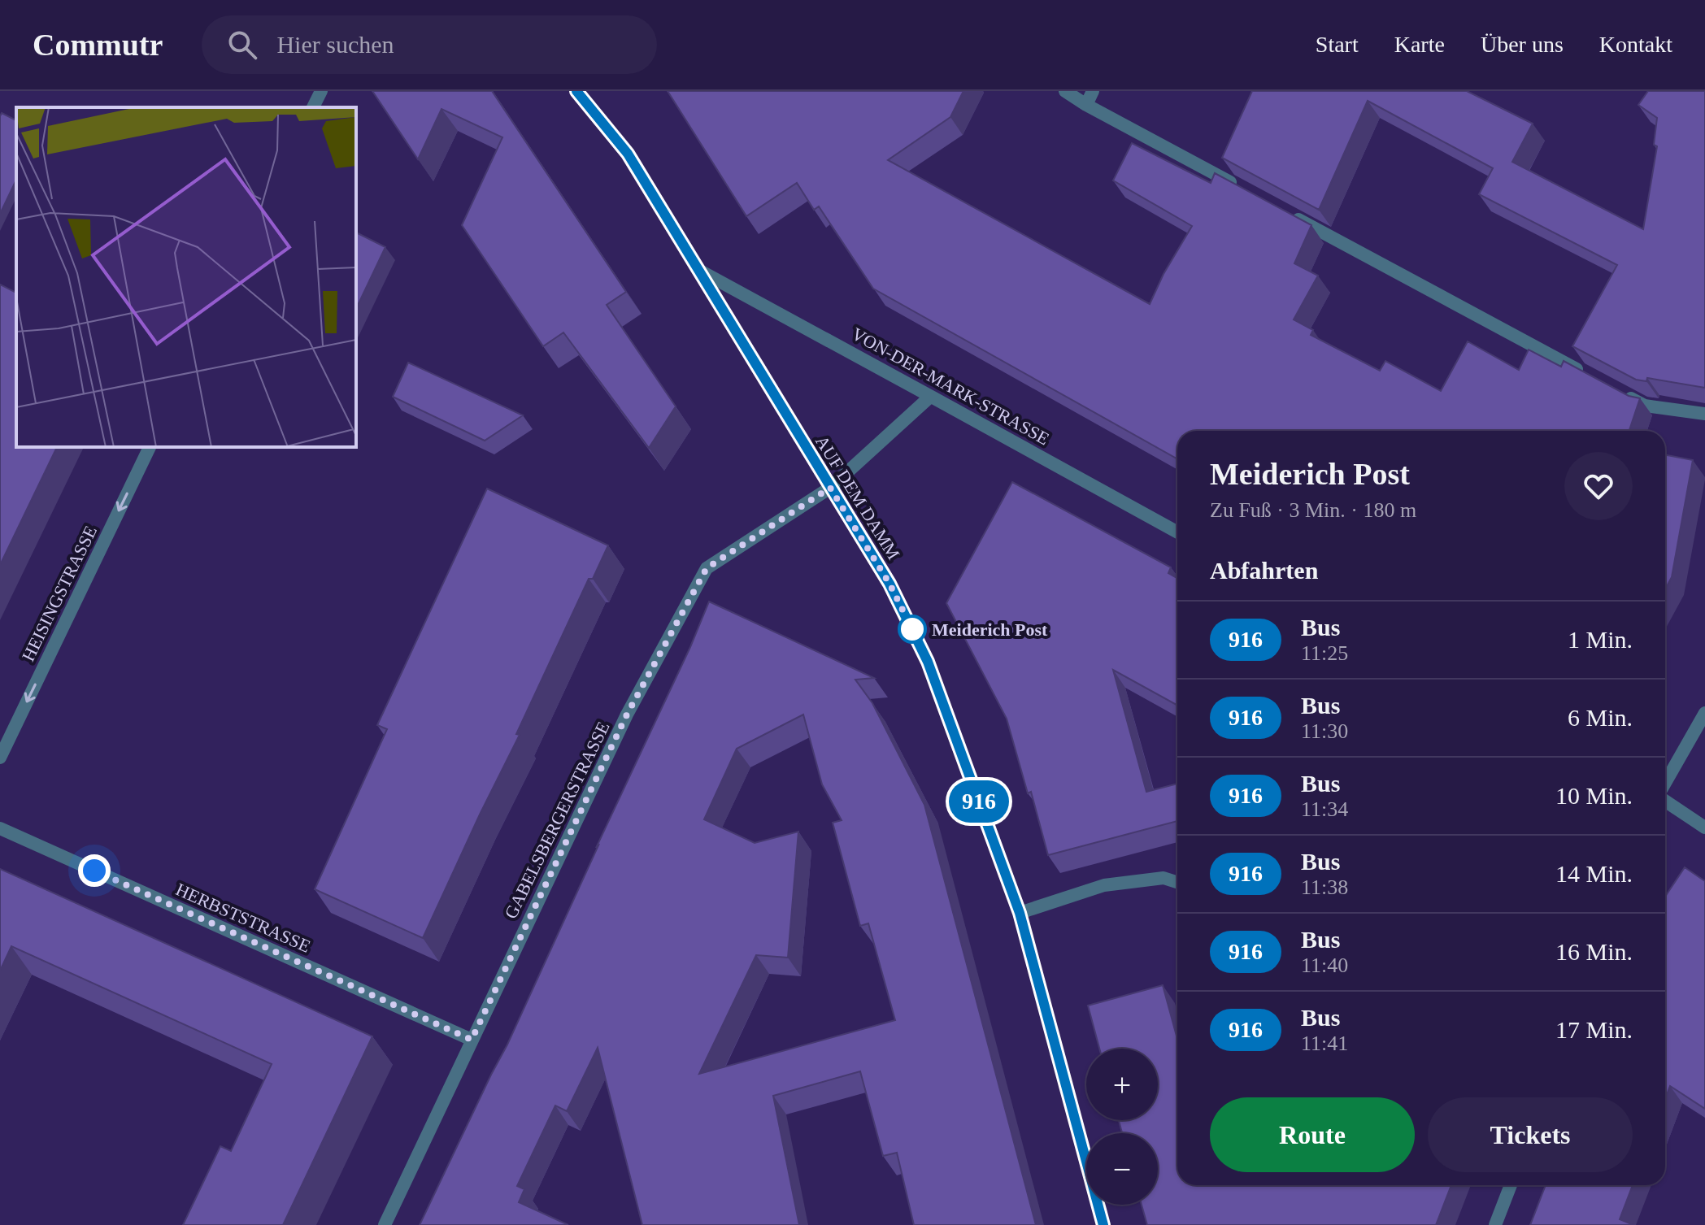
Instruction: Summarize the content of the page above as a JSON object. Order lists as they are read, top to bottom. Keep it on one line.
{"streets":{"street":["VON-DER-MARK-STRASSE","AUF DEM DAMM","HEISINGSTRASSE","GABELSBERGERSTRASSE","HERBSTSTRASSE"]},"crossings":[["VON-DER-MARK-STRASSE","AUF DEM DAMM"],["VON-DER-MARK-STRASSE","GABELSBERGERSTRASSE"],["AUF DEM DAMM","GABELSBERGERSTRASSE"],["GABELSBERGERSTRASSE","HERBSTSTRASSE"]],"one_way":["HEISINGSTRASSE"],"places":["Meiderich Post"],"lines":["bus line 916"],"page":{"header":"Commutr","search":"Hier suchen","nav":["Start","Karte","Über uns","Kontakt"],"on_map":"916","heading":[["Meiderich Post","Zu Fuß · 3 Min. · 180 m"],"Abfahrten"],"list":[{"mark":"916","name":"Bus","note":"11:25","value":"1 Min."},{"mark":"916","name":"Bus","note":"11:30","value":"6 Min."},{"mark":"916","name":"Bus","note":"11:34","value":"10 Min."},{"mark":"916","name":"Bus","note":"11:38","value":"14 Min."},{"mark":"916","name":"Bus","note":"11:40","value":"16 Min."},{"mark":"916","name":"Bus","note":"11:41","value":"17 Min."}],"map_buttons":["+","−"],"buttons":["Route","Tickets"]}}
